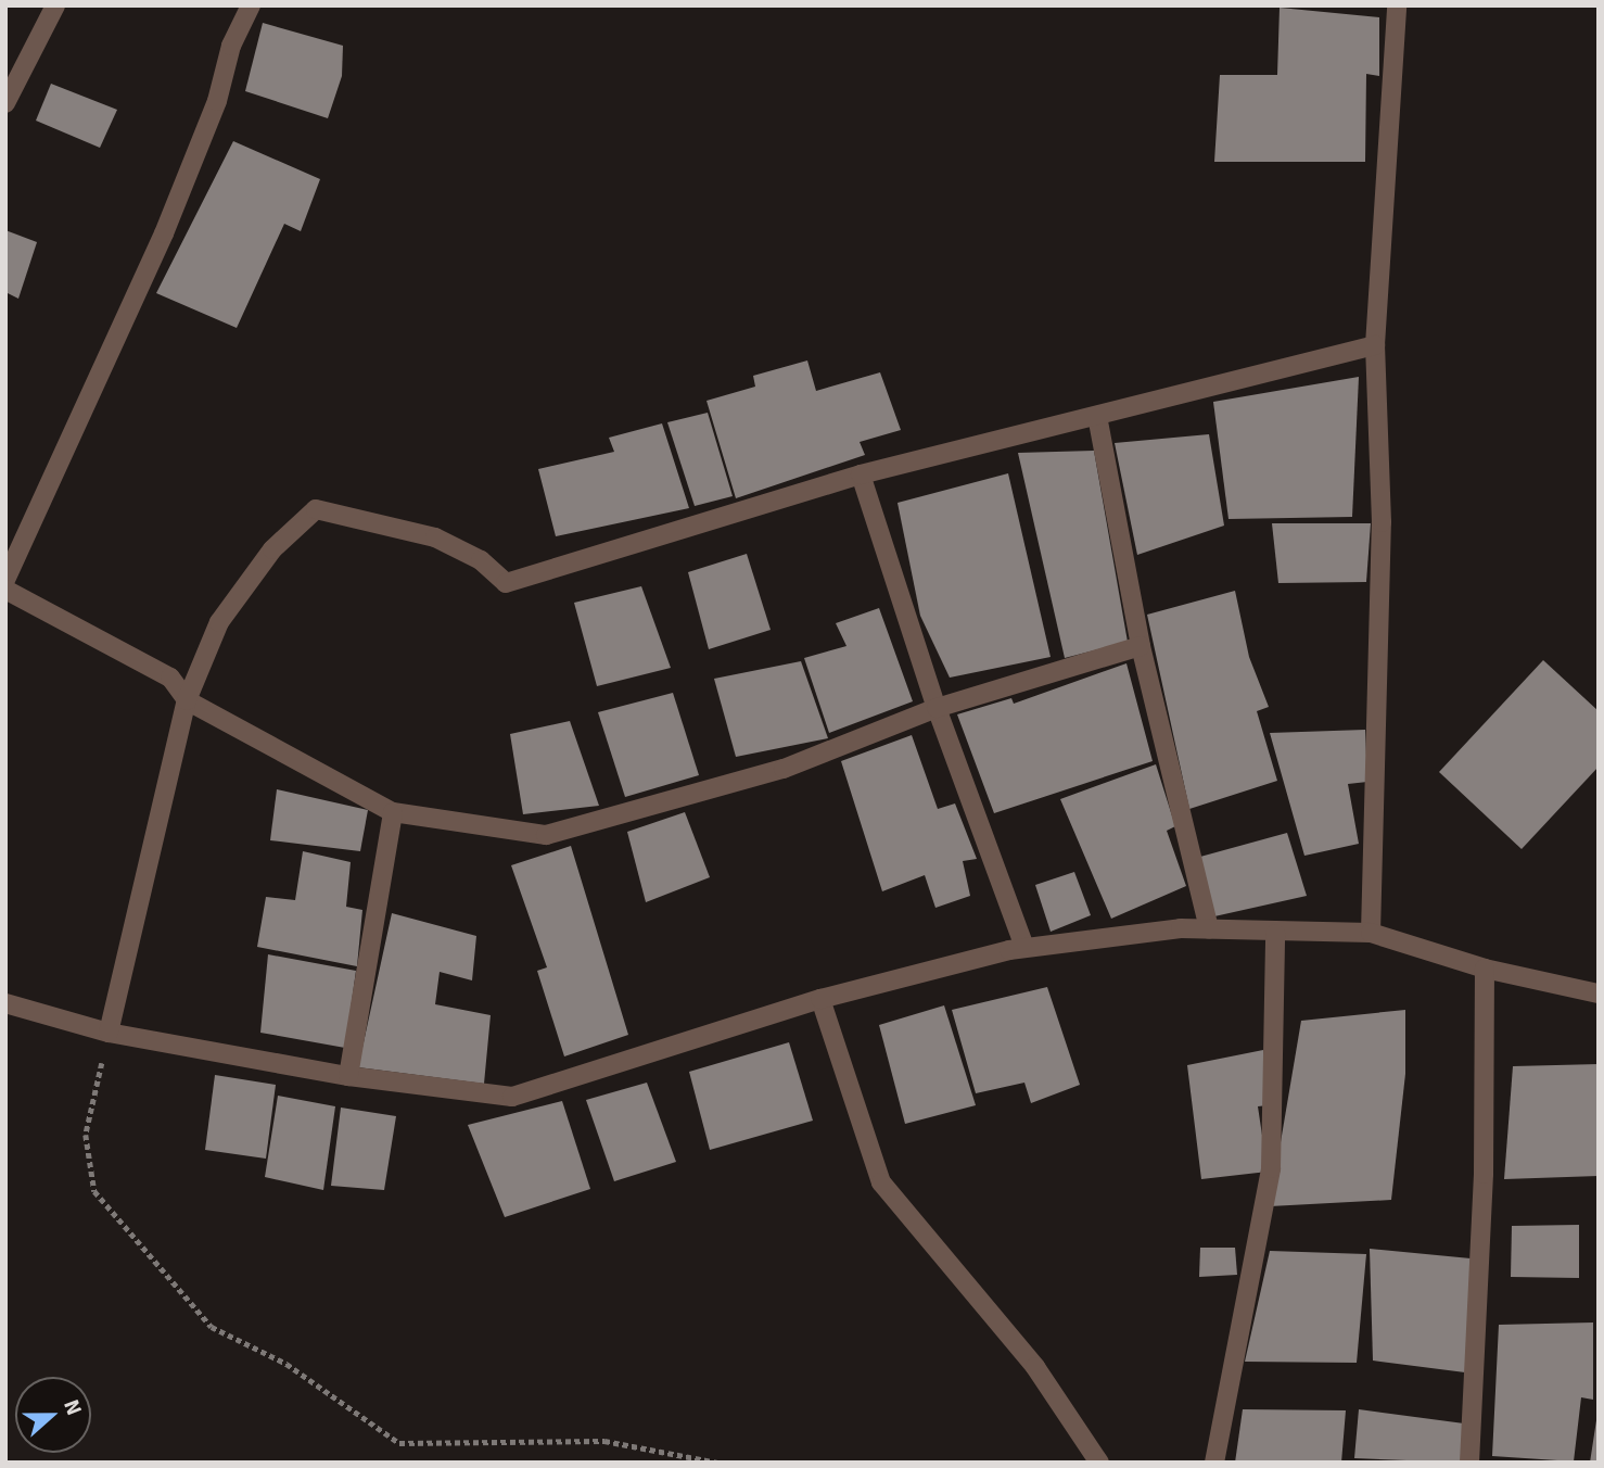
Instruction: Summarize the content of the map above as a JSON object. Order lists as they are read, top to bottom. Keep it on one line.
{"north":"right"}
